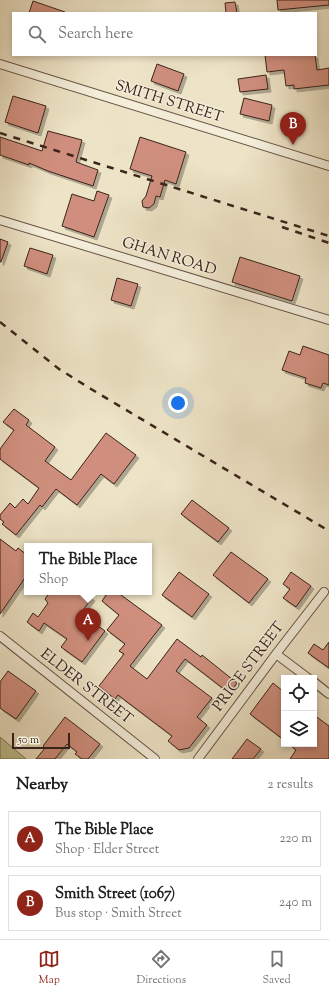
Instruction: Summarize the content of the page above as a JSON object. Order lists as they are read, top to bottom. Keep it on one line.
{"streets":{"street":["SMITH STREET","GHAN ROAD","PRICE STREET","ELDER STREET"]},"scale_bar":"50 m","page":{"search":"Search here","pins":["B","A"],"popup":["The Bible Place","Shop"],"scale":"50 m","heading":["Nearby","2 results"],"list":[{"mark":"A","name":"The Bible Place","note":"Shop · Elder Street","value":"220 m"},{"mark":"B","name":"Smith Street (1067)","note":"Bus stop · Smith Street","value":"240 m"}],"nav":["Map","Directions","Saved"]}}
